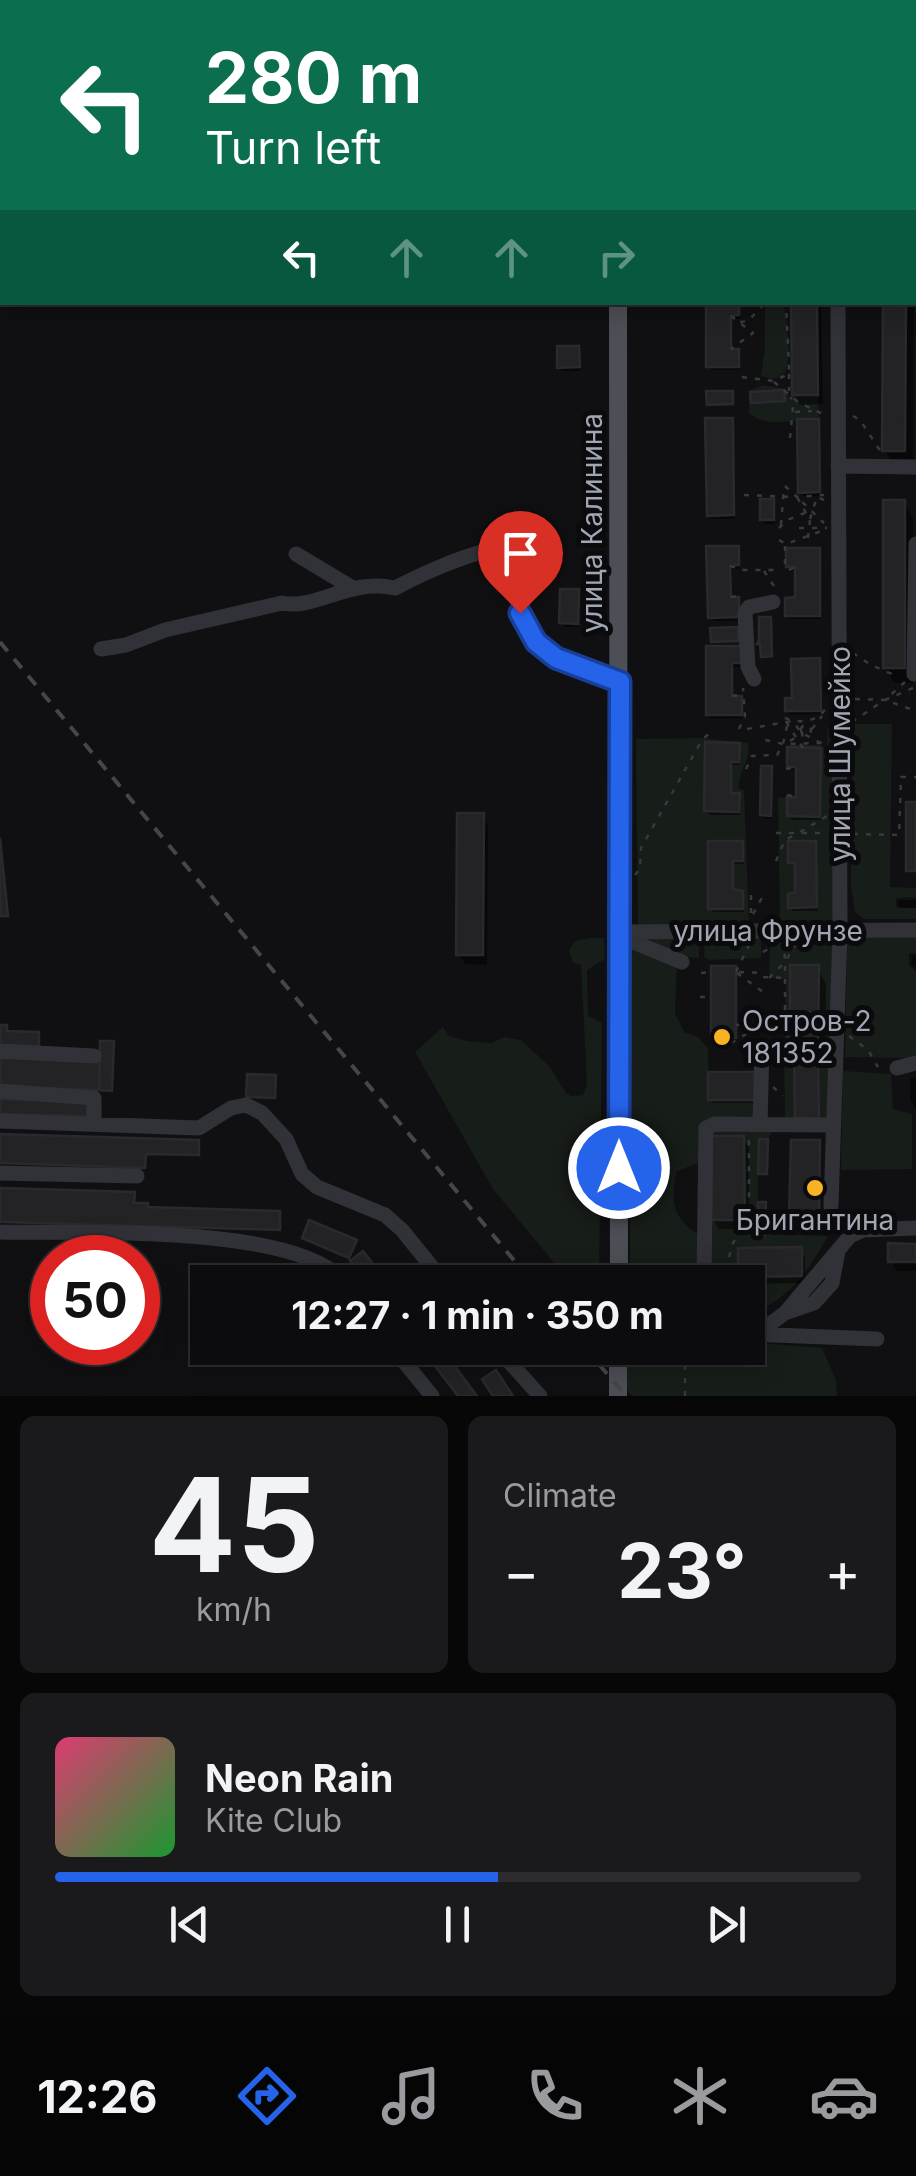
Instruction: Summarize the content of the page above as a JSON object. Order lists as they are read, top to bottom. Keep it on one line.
{"streets":{"main road":["улица Калинина"],"street":["улица Шумейко","улица Фрунзе"]},"crossings":[["улица Калинина","улица Фрунзе"],["улица Шумейко","улица Фрунзе"]],"places":["Остров-2 181352","Бригантина"],"page":{"turn":["280 m","Turn left"],"limit":"50","trip":"12:27 · 1 min · 350 m","tile":[["45","km/h"],"Climate"],"heat":["−","23°","+"],"song":["Neon Rain","Kite Club"],"tabs":"12:26"}}
